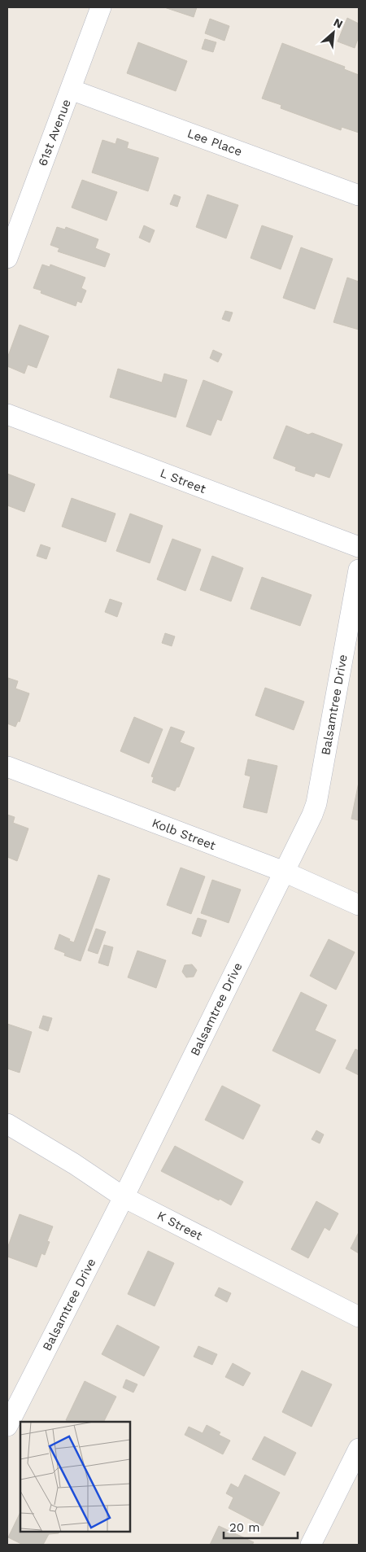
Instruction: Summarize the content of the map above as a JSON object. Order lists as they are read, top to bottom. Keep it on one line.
{"streets":{"street":["61st Avenue","Lee Place","L Street","Balsamtree Drive","Kolb Street","K Street"]},"crossings":[["61st Avenue","Lee Place"],["Balsamtree Drive","Kolb Street"],["Balsamtree Drive","K Street"]],"scale_bar":"20 m","north":"top right"}
